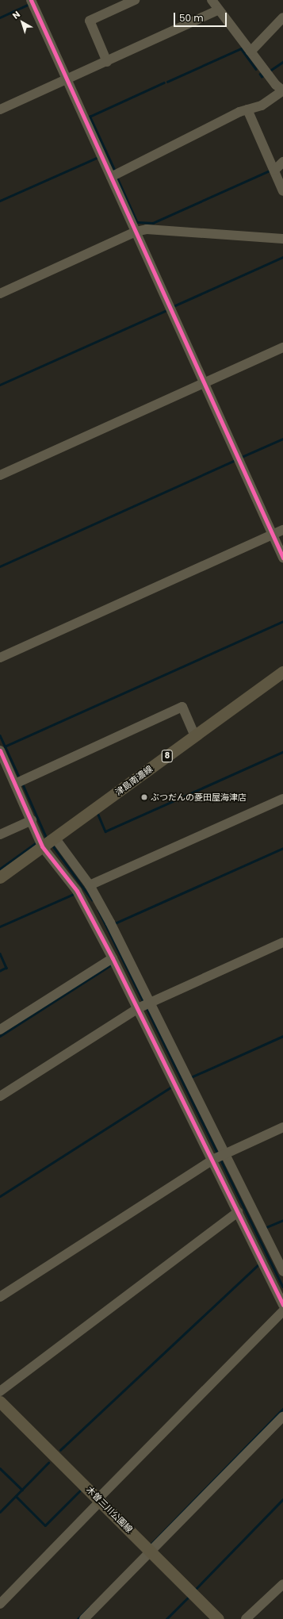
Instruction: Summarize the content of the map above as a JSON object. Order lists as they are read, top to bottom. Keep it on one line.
{"streets":{"main road":["8","津島南濃線","木曽三川公園線"]},"places":["ぶつだんの菱田屋海津店"],"scale_bar":"50 m","north":"top left"}
